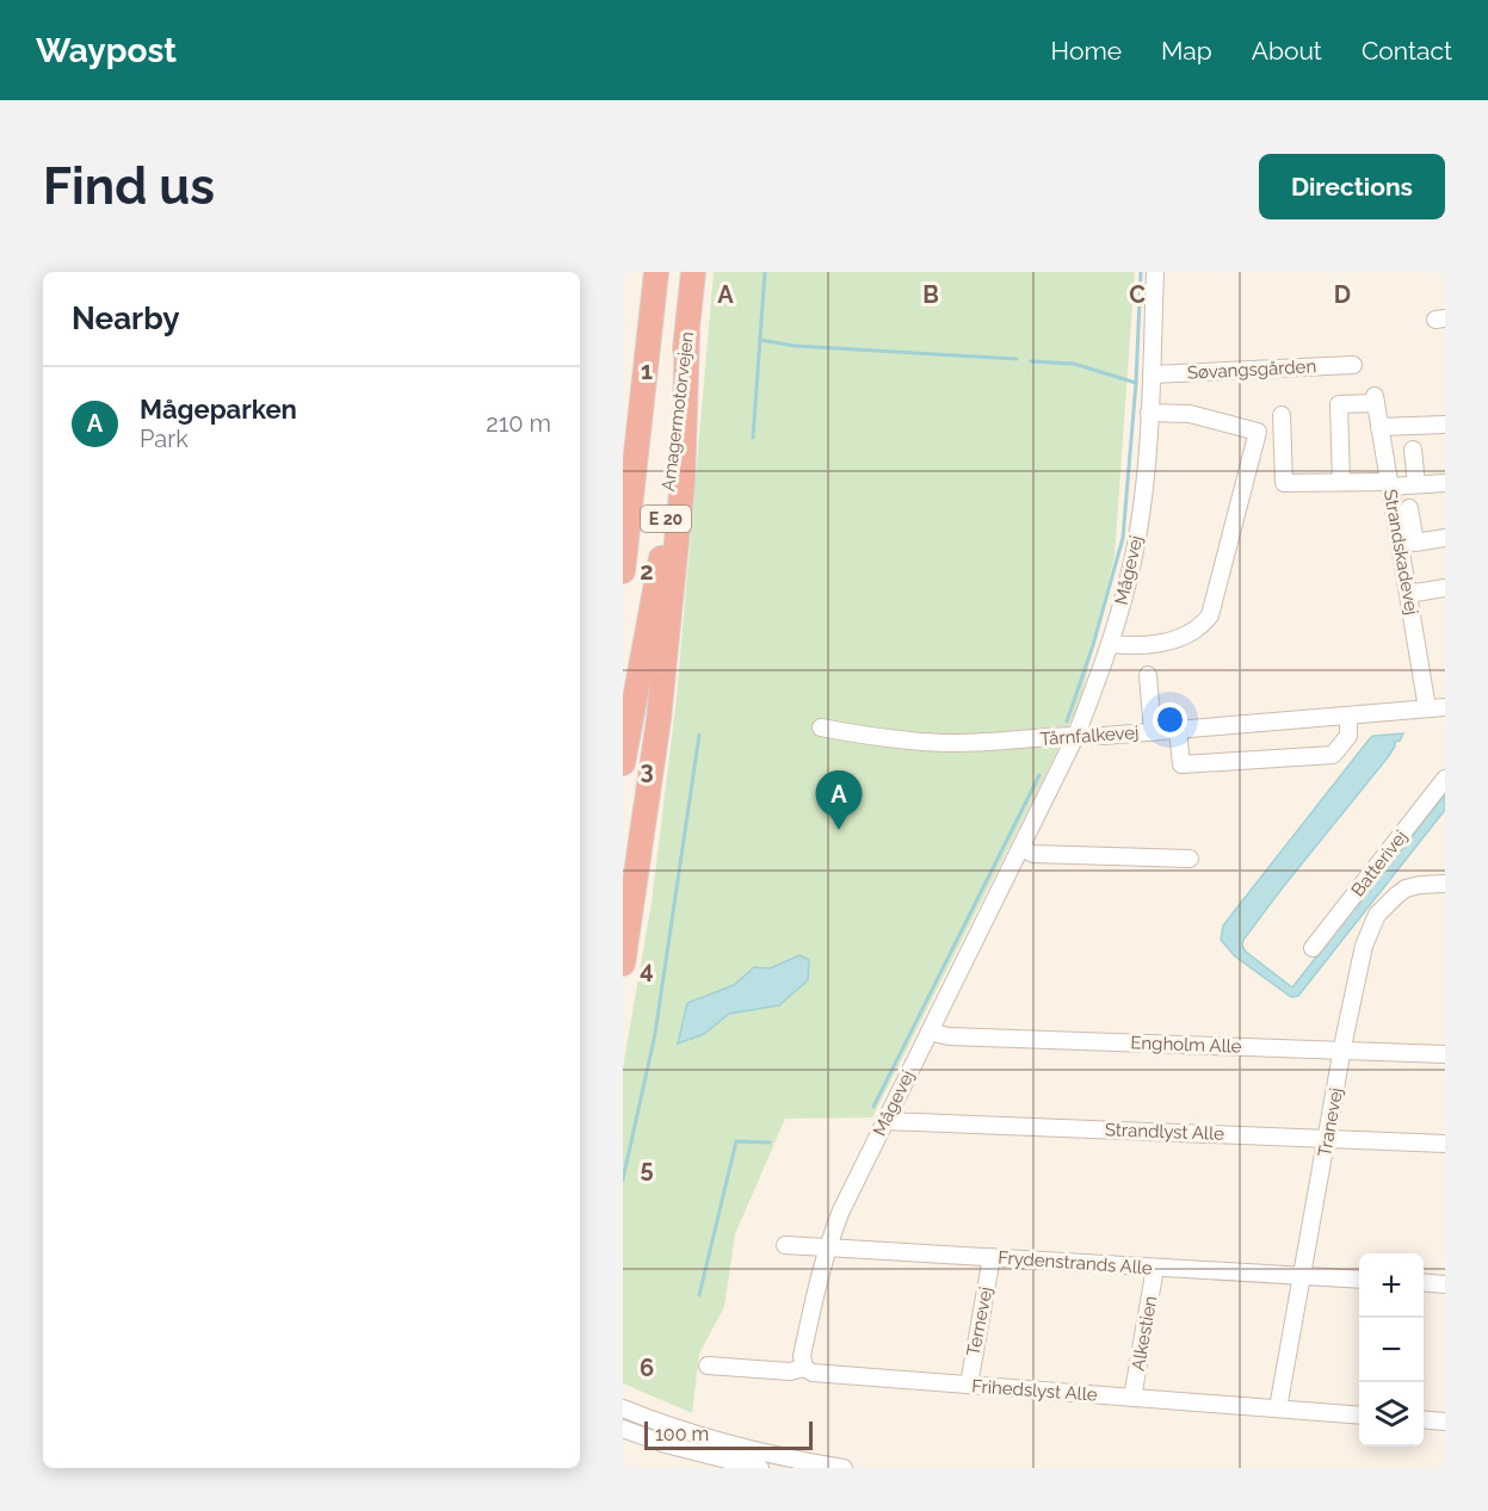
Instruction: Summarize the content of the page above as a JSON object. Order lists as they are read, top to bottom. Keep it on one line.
{"streets":{"highway":["Amagermotorvejen","E 20"],"street":["Søvangsgården","Strandskadevej","Mågevej","Tårnfalkevej","Batterivej","Engholm Alle","Tranevej","Strandlyst Alle","Frydenstrands Alle","Ternevej","Alkestien","Frihedslyst Alle"]},"crossings":[["Søvangsgården","Mågevej"],["Strandskadevej","Tårnfalkevej"],["Mågevej","Tårnfalkevej"],["Mågevej","Engholm Alle"],["Mågevej","Strandlyst Alle"],["Mågevej","Frydenstrands Alle"],["Mågevej","Frihedslyst Alle"],["Engholm Alle","Tranevej"],["Tranevej","Strandlyst Alle"],["Tranevej","Frydenstrands Alle"],["Tranevej","Frihedslyst Alle"],["Frydenstrands Alle","Ternevej"],["Frydenstrands Alle","Alkestien"],["Ternevej","Frihedslyst Alle"],["Alkestien","Frihedslyst Alle"]],"scale_bar":"100 m","page":{"header":"Waypost","nav":["Home","Map","About","Contact"],"buttons":"Directions","title":"Find us","heading":"Nearby","list":[{"mark":"A","name":"Mågeparken","note":"Park","value":"210 m"}],"pins":"A","map_buttons":["+","−"],"scale":"100 m"},"grid":{"columns":["A","B","C","D"],"rows":["1","2","3","4","5","6"]}}
